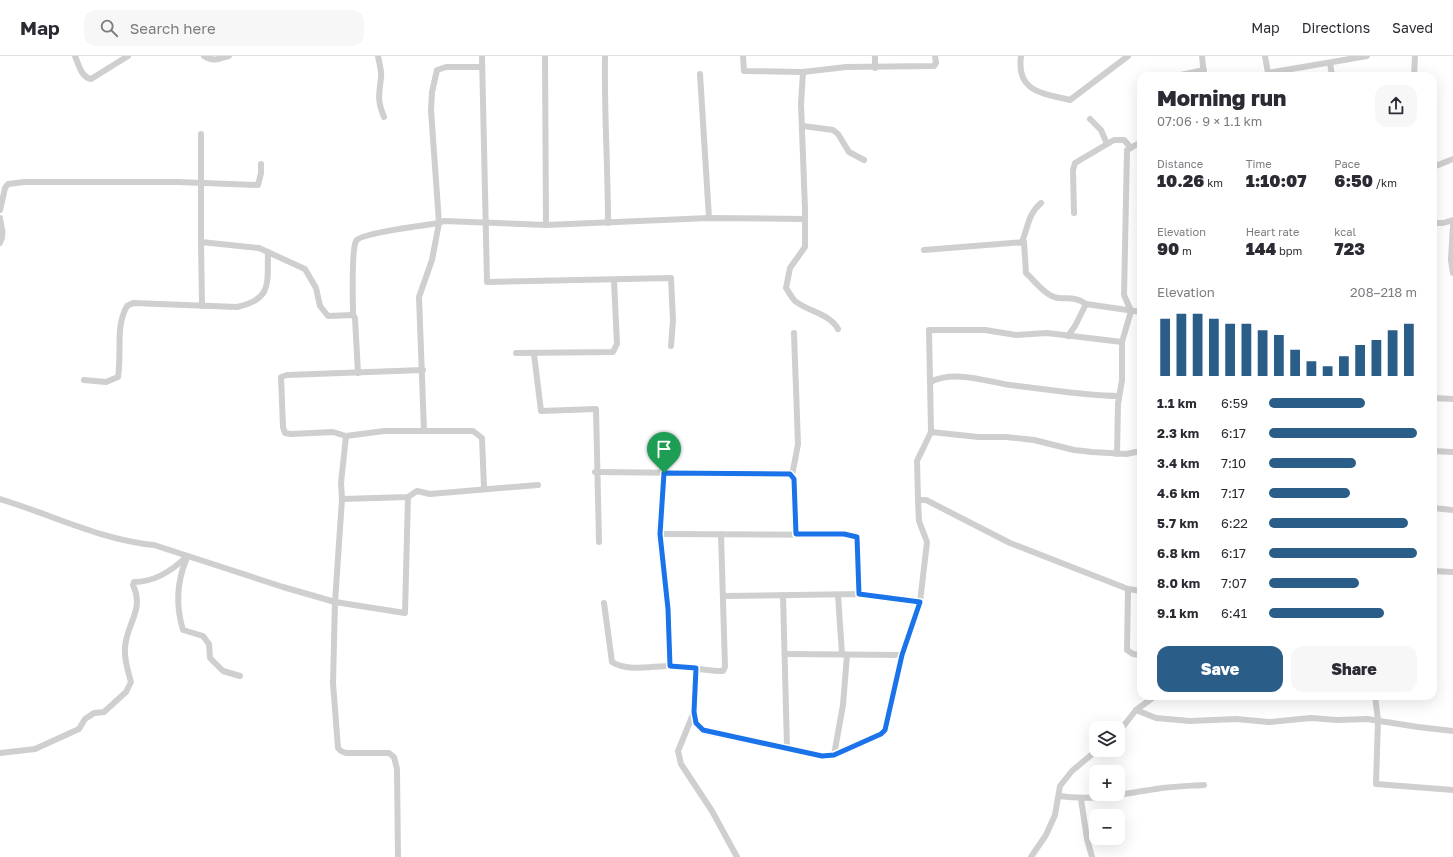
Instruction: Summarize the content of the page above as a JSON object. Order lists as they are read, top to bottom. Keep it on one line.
{"page":{"header":"Map","search":"Search here","nav":["Map","Directions","Saved"],"heading":["Morning run","07:06 · 9 × 1.1 km"],"stats":[["Distance","10.26 km"],["Time","1:10:07"],["Pace","6:50 /km"],["Elevation","90 m"],["Heart rate","144 bpm"],["kcal","723"]],"chart":["Elevation","208–218 m"],"list":[{"name":"1.1 km","note":"6:59"},{"name":"2.3 km","note":"6:17"},{"name":"3.4 km","note":"7:10"},{"name":"4.6 km","note":"7:17"},{"name":"5.7 km","note":"6:22"},{"name":"6.8 km","note":"6:17"},{"name":"8.0 km","note":"7:07"},{"name":"9.1 km","note":"6:41"}],"buttons":["Save","Share"],"map_buttons":["+","−"]}}
